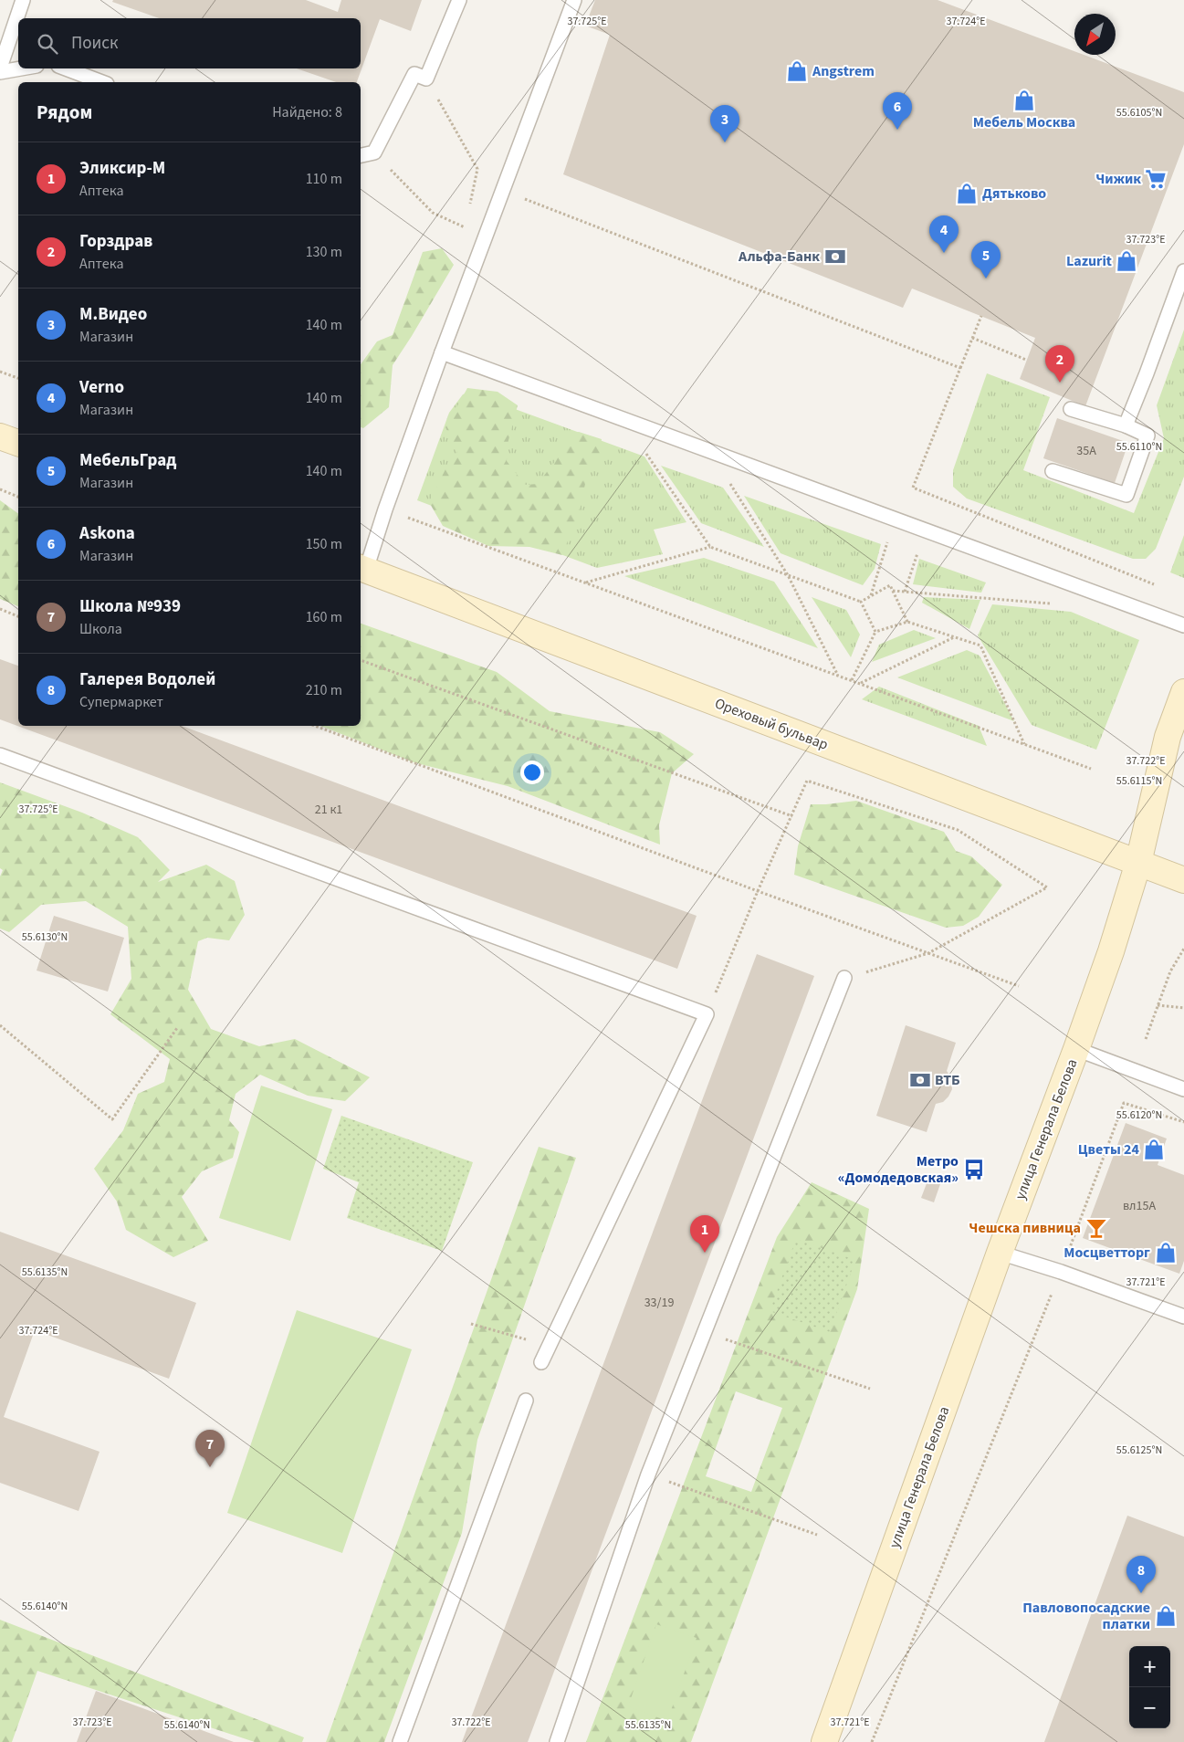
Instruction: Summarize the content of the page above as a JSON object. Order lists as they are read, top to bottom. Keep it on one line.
{"streets":{"street":["Ореховый бульвар","улица Генерала Белова"]},"crossings":[["Ореховый бульвар","улица Генерала Белова"]],"places":{"shop":["Angstrem","Мебель Москва","Дятьково","Lazurit","Цветы 24","Мосцветторг","Павловопосадские платки"],"supermarket":["Чижик"],"bank":["Альфа-Банк","ВТБ"],"bus stop":["Метро «Домодедовская»"],"bar":["Чешска пивница"]},"house_numbers":["35А","21 к1","вл15А","33/19"],"north":"bottom left","page":{"search":"Поиск","heading":["Рядом","Найдено: 8"],"pins":["6","3","4","5","2","1","7","8"],"list":[{"mark":"1","name":"Эликсир-М","note":"Аптека","value":"110 m"},{"mark":"2","name":"Горздрав","note":"Аптека","value":"130 m"},{"mark":"3","name":"М.Видео","note":"Магазин","value":"140 m"},{"mark":"4","name":"Verno","note":"Магазин","value":"140 m"},{"mark":"5","name":"МебельГрад","note":"Магазин","value":"140 m"},{"mark":"6","name":"Askona","note":"Магазин","value":"150 m"},{"mark":"7","name":"Школа №939","note":"Школа","value":"160 m"},{"mark":"8","name":"Галерея Водолей","note":"Супермаркет","value":"210 m"}],"map_buttons":["+","−"]},"coordinates":["37.725°E","37.724°E","55.6105°N","37.723°E","55.6110°N","37.722°E","55.6115°N","55.6130°N","55.6120°N","55.6135°N","37.721°E","55.6125°N","55.6140°N"]}
